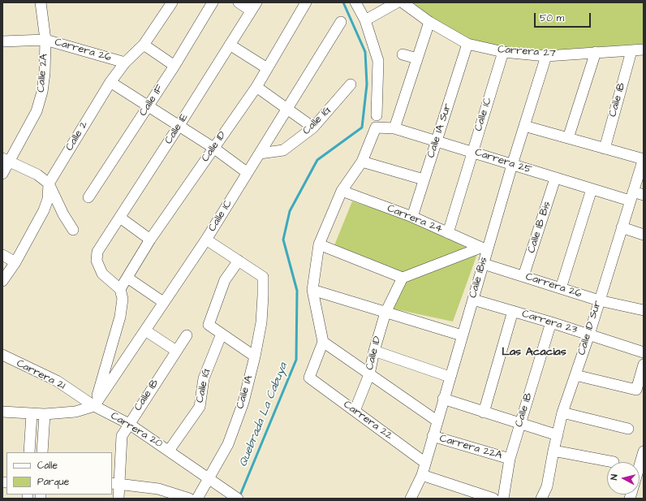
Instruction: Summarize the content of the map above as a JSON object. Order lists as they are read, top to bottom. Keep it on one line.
{"streets":{"street":["Carrera 26","Carrera 27","Calle 2A","Calle 1B","Calle 1F","Calle 1C","Calle 1G","Calle 1E","Calle 1A Sur","Calle 2","Calle 1D","Carrera 25","Carrera 24","Calle 1B Bis","Calle 1Bis","Carrera 23","Calle 1D Sur","Carrera 21","Calle 1A","Carrera 22","Carrera 20","Carrera 22A"]},"crossings":[["Carrera 26","Calle 2A"],["Carrera 26","Calle 2"],["Carrera 26","Calle 1B Bis"],["Carrera 26","Calle 1Bis"],["Carrera 26","Calle 1D Sur"],["Carrera 27","Calle 1B"],["Carrera 27","Calle 1C"],["Carrera 27","Calle 1A Sur"],["Carrera 27","Calle 1Bis"],["Calle 1B","Carrera 23"],["Calle 1B","Carrera 20"],["Calle 1B","Carrera 22A"],["Calle 1C","Calle 1G"],["Calle 1C","Carrera 25"],["Calle 1C","Carrera 24"],["Calle 1C","Carrera 21"],["Calle 1C","Carrera 20"],["Calle 1G","Carrera 20"],["Calle 1E","Calle 1D"],["Calle 1A Sur","Carrera 25"],["Calle 1A Sur","Carrera 24"],["Calle 1D","Carrera 22"],["Carrera 25","Calle 1B Bis"],["Carrera 25","Calle 1Bis"],["Carrera 25","Calle 1D Sur"],["Carrera 24","Calle 1Bis"],["Calle 1Bis","Carrera 23"],["Calle 1Bis","Carrera 22"],["Calle 1Bis","Carrera 22A"],["Carrera 23","Calle 1D Sur"],["Carrera 21","Carrera 20"],["Calle 1A","Carrera 20"]],"districts":["Las Acacias"],"water":["Quebrada La Cabuya"],"legend":["Calle","Parque"],"scale_bar":"50 m","north":"left"}
